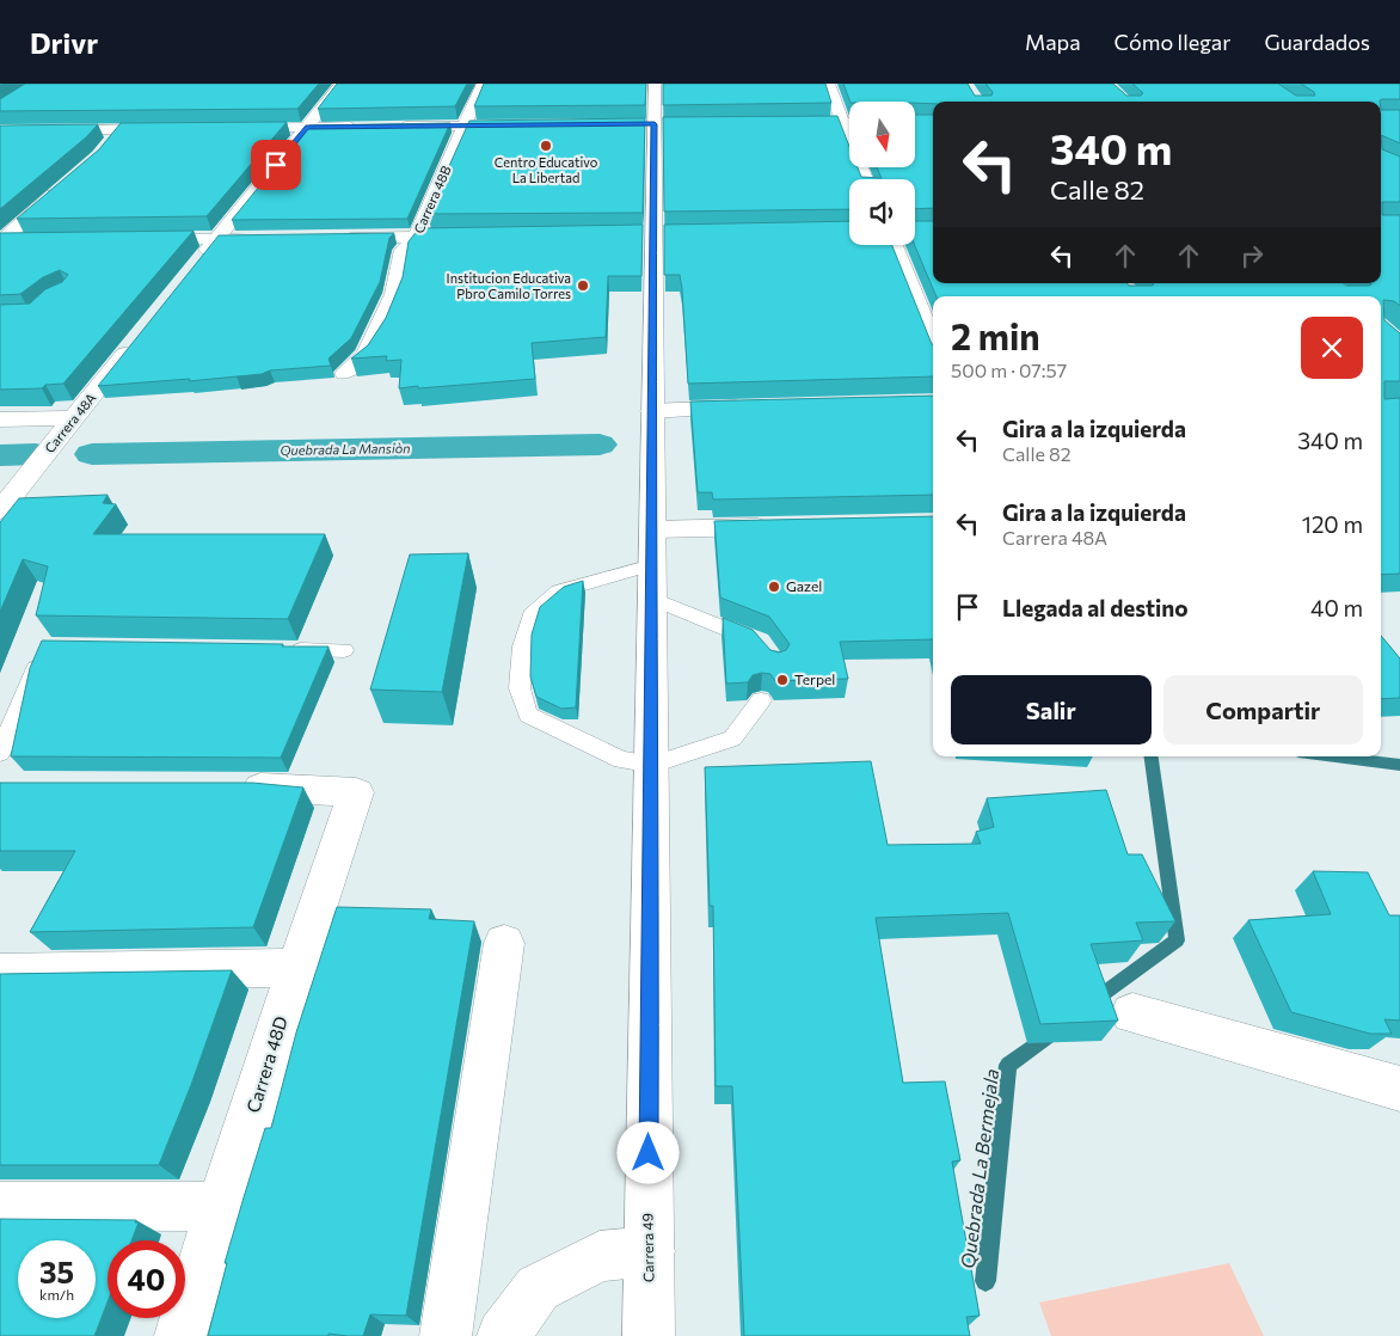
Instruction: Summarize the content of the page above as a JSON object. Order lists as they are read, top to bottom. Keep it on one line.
{"streets":{"street":["Carrera 48B","Carrera 48A","Carrera 48D","Carrera 49"]},"water":["Quebrada La Mansiòn","Quebrada La Bermejala"],"places":["Centro Educativo La Libertad","Institucion Educativa Pbro Camilo Torres","Gazel","Terpel"],"north":"bottom","page":{"header":"Drivr","nav":["Mapa","Cómo llegar","Guardados"],"turn":["340 m","Calle 82"],"heading":["2 min","500 m · 07:57"],"list":[{"name":"Gira a la izquierda","note":"Calle 82","value":"340 m"},{"name":"Gira a la izquierda","note":"Carrera 48A","value":"120 m"},{"name":"Llegada al destino","value":"40 m"}],"buttons":["Salir","Compartir"],"speed":"35 km/h","limit":"40"}}
